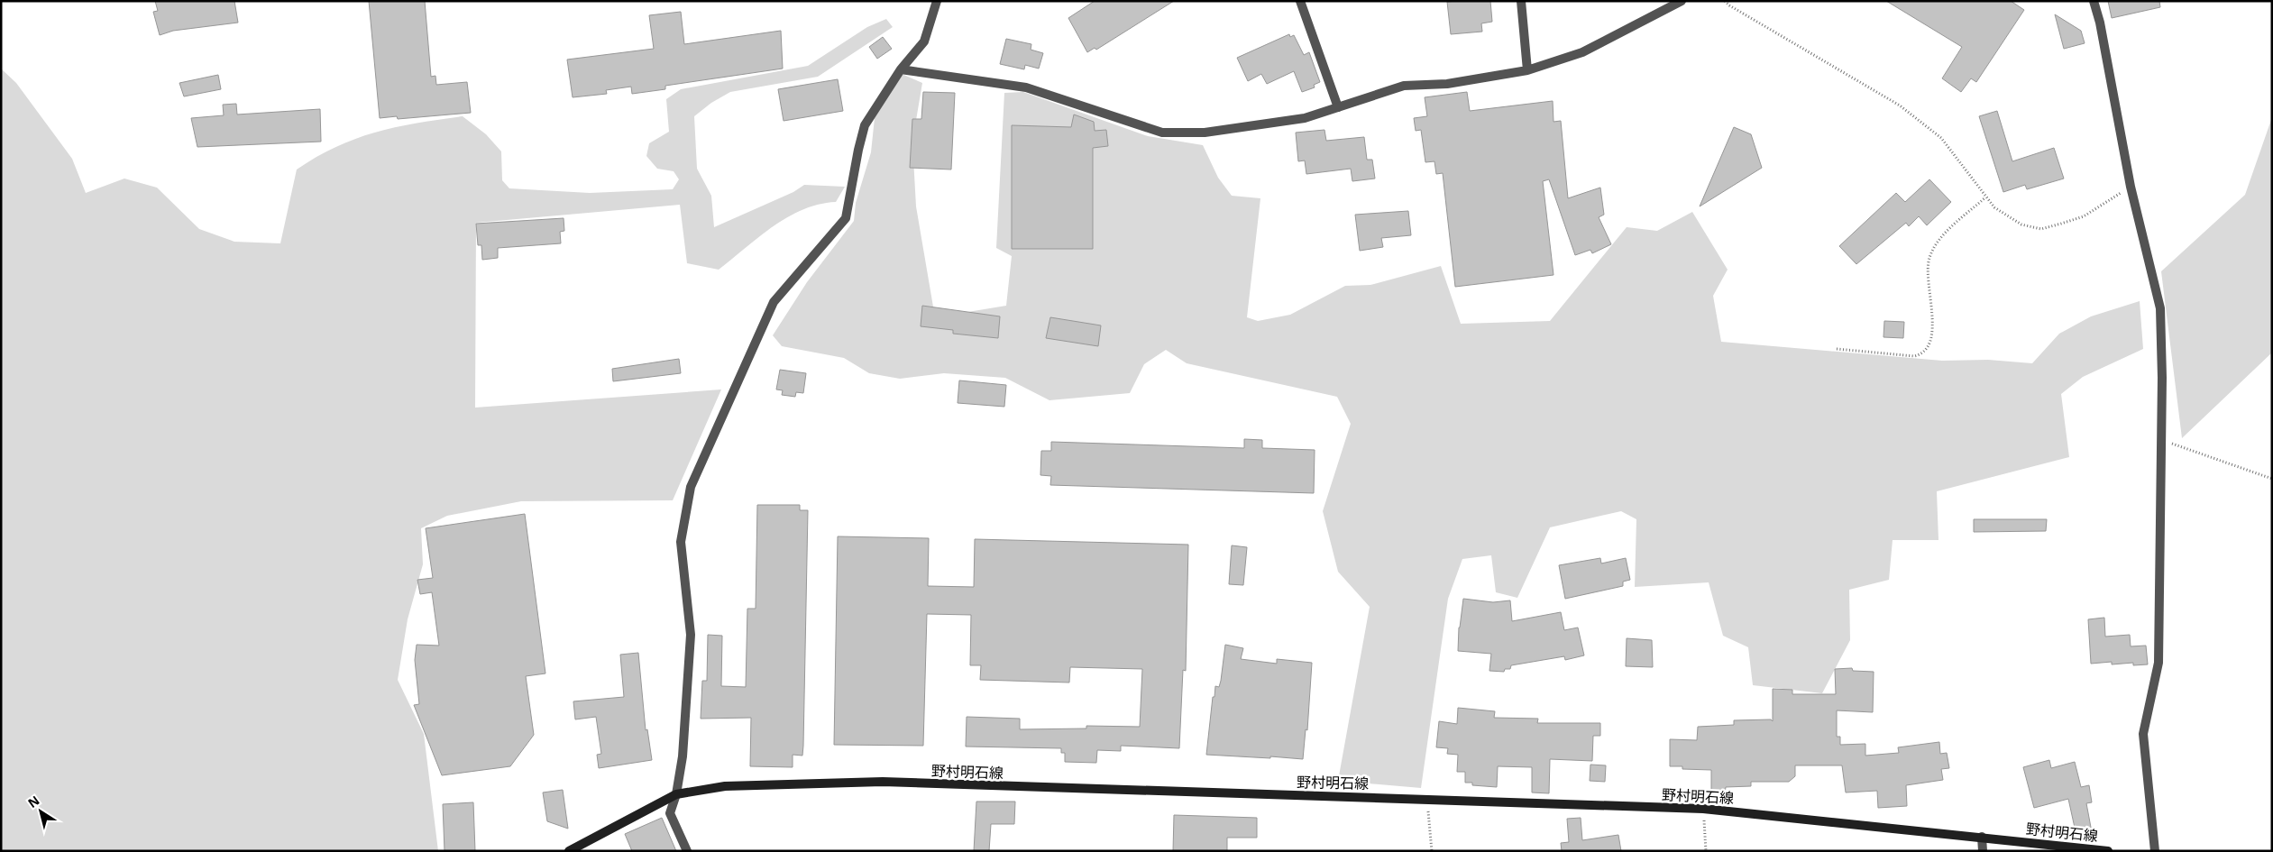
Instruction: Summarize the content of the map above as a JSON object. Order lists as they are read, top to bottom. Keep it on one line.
{"streets":{"main road":["野村明石線"]},"north":"top left"}
